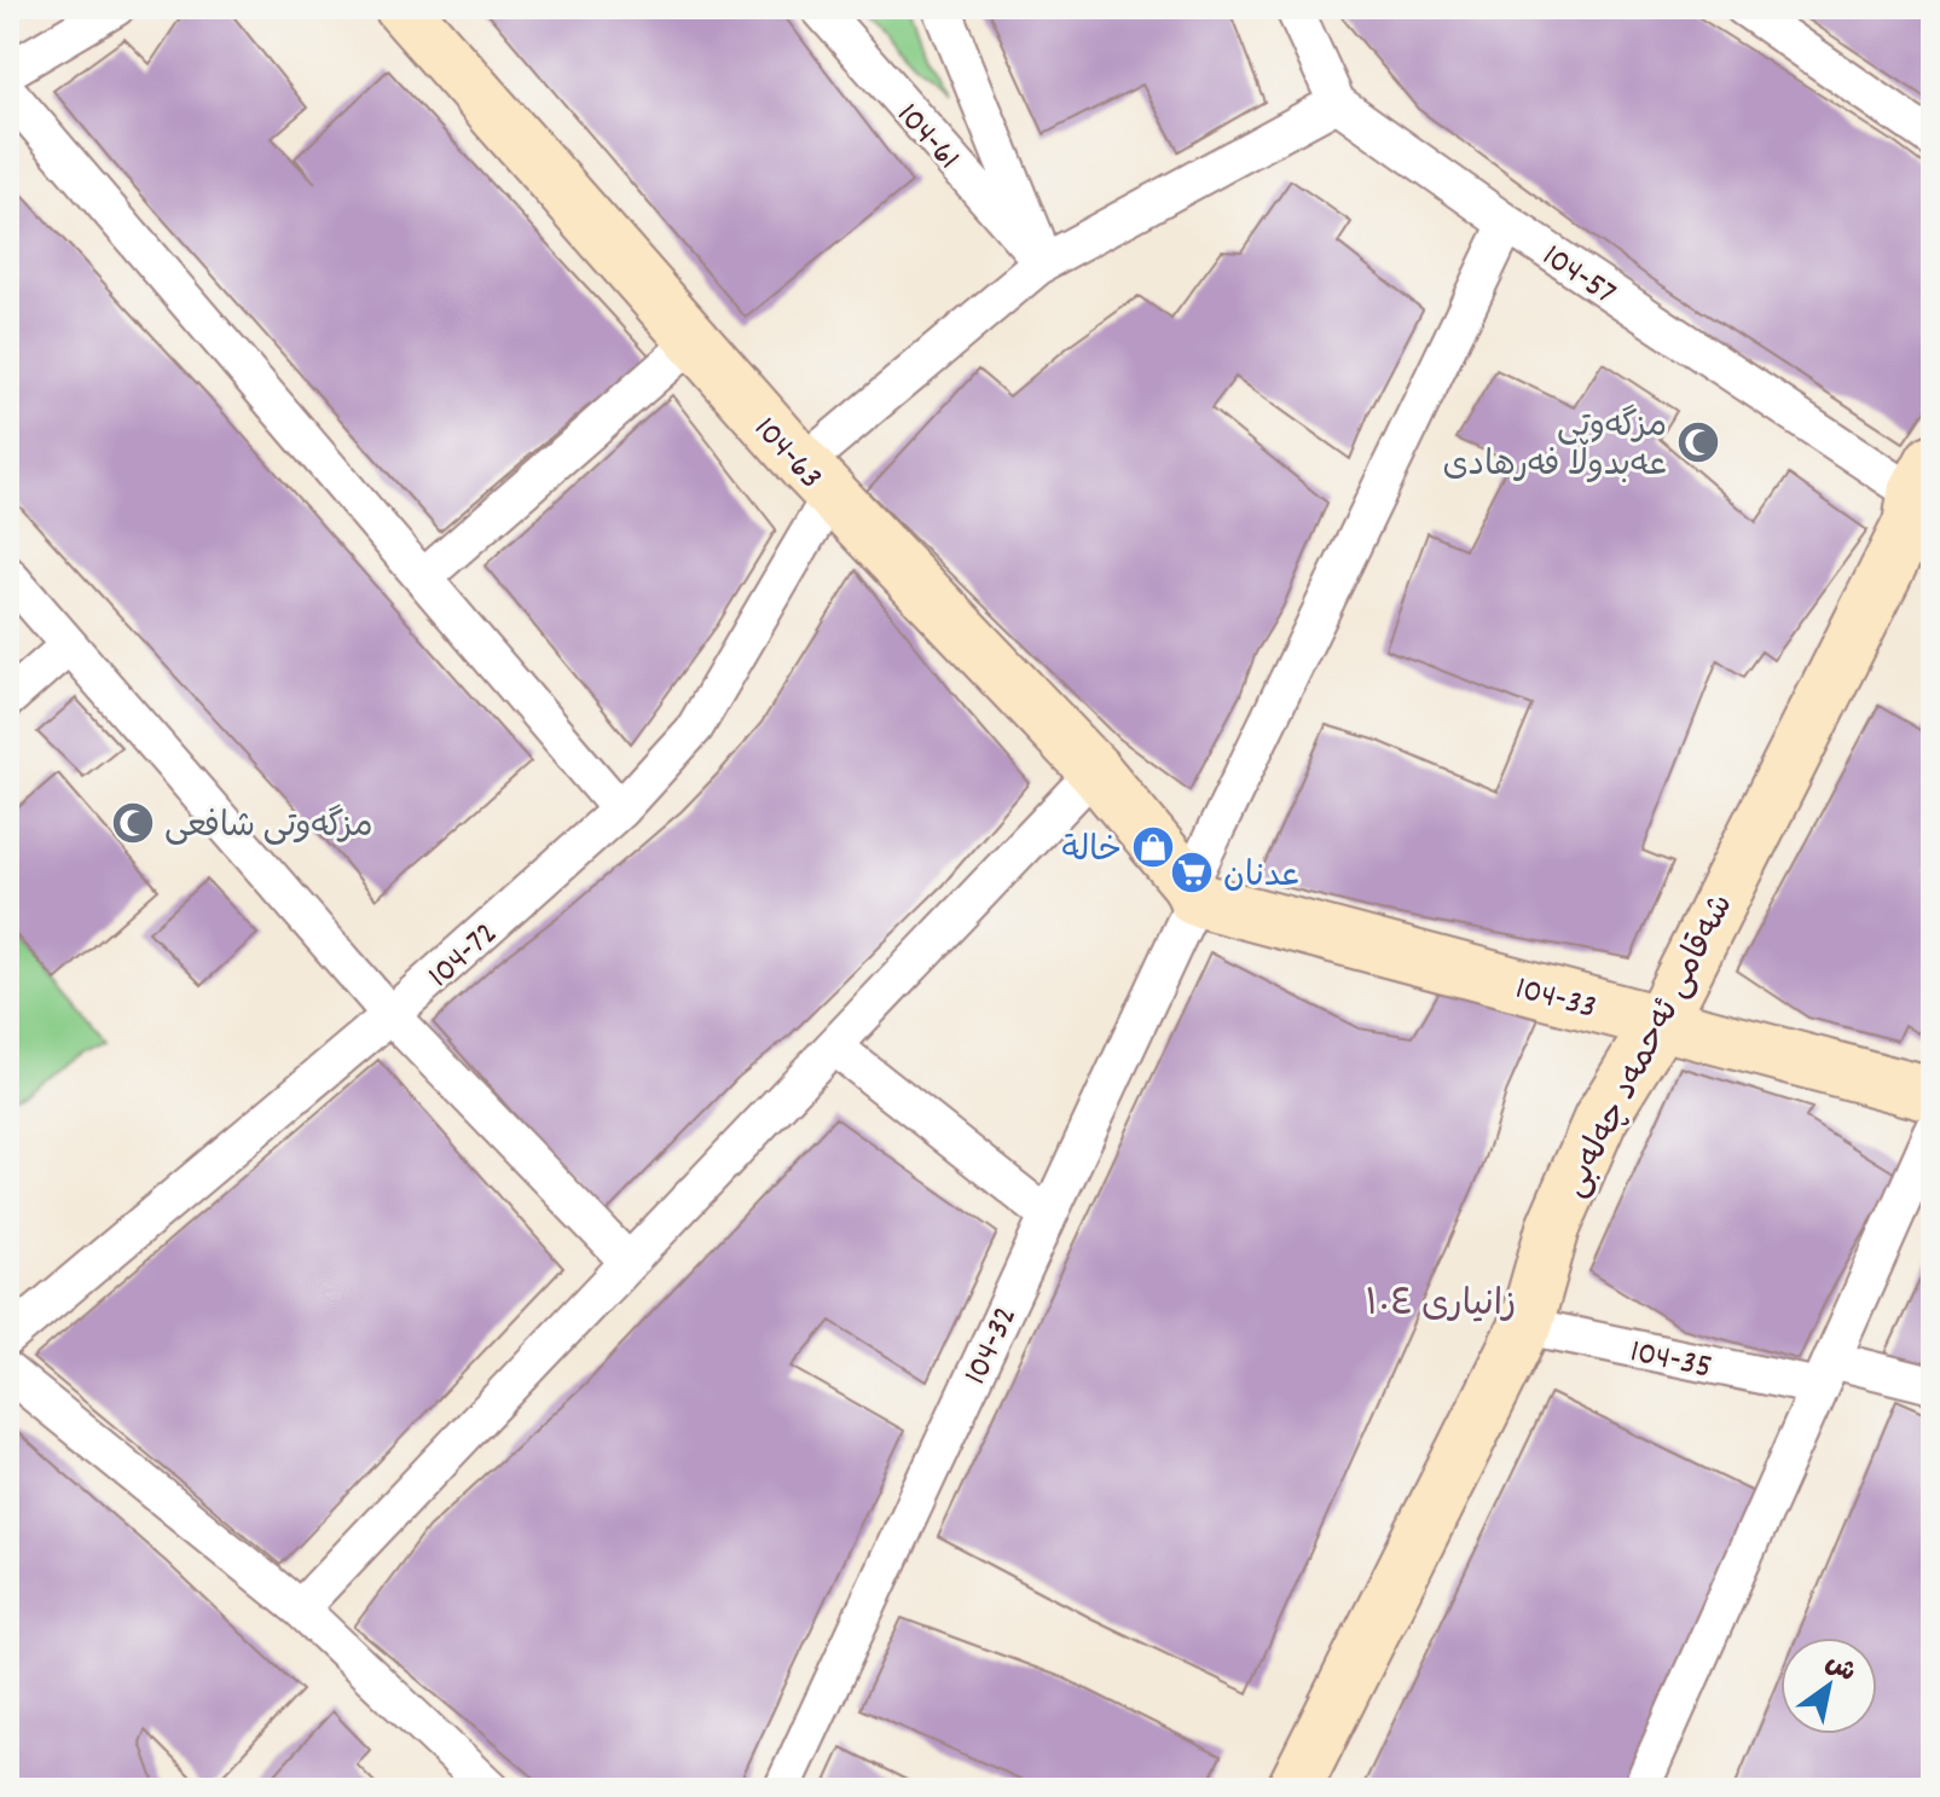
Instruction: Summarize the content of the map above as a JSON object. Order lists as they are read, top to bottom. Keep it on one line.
{"streets":{"street":["104-61","104-57","104-63","104-72","104-33","شەقامی ئەحمەد چەلەبی","104-32","104-35"]},"crossings":[["104-61","104-72"],["104-57","104-72"],["104-57","شەقامی ئەحمەد چەلەبی"],["104-57","104-32"],["104-63","104-72"],["104-63","104-33"],["104-63","104-32"],["104-33","شەقامی ئەحمەد چەلەبی"],["104-33","104-32"],["شەقامی ئەحمەد چەلەبی","104-35"]],"districts":["زانیاری ١٠٤"],"places":{"mosque":["مزگەوتی عەبدوڵا فەرهادی","مزگەوتی شافعی"],"shop":["خالة"],"supermarket":["عدنان"]},"north":"top right"}
